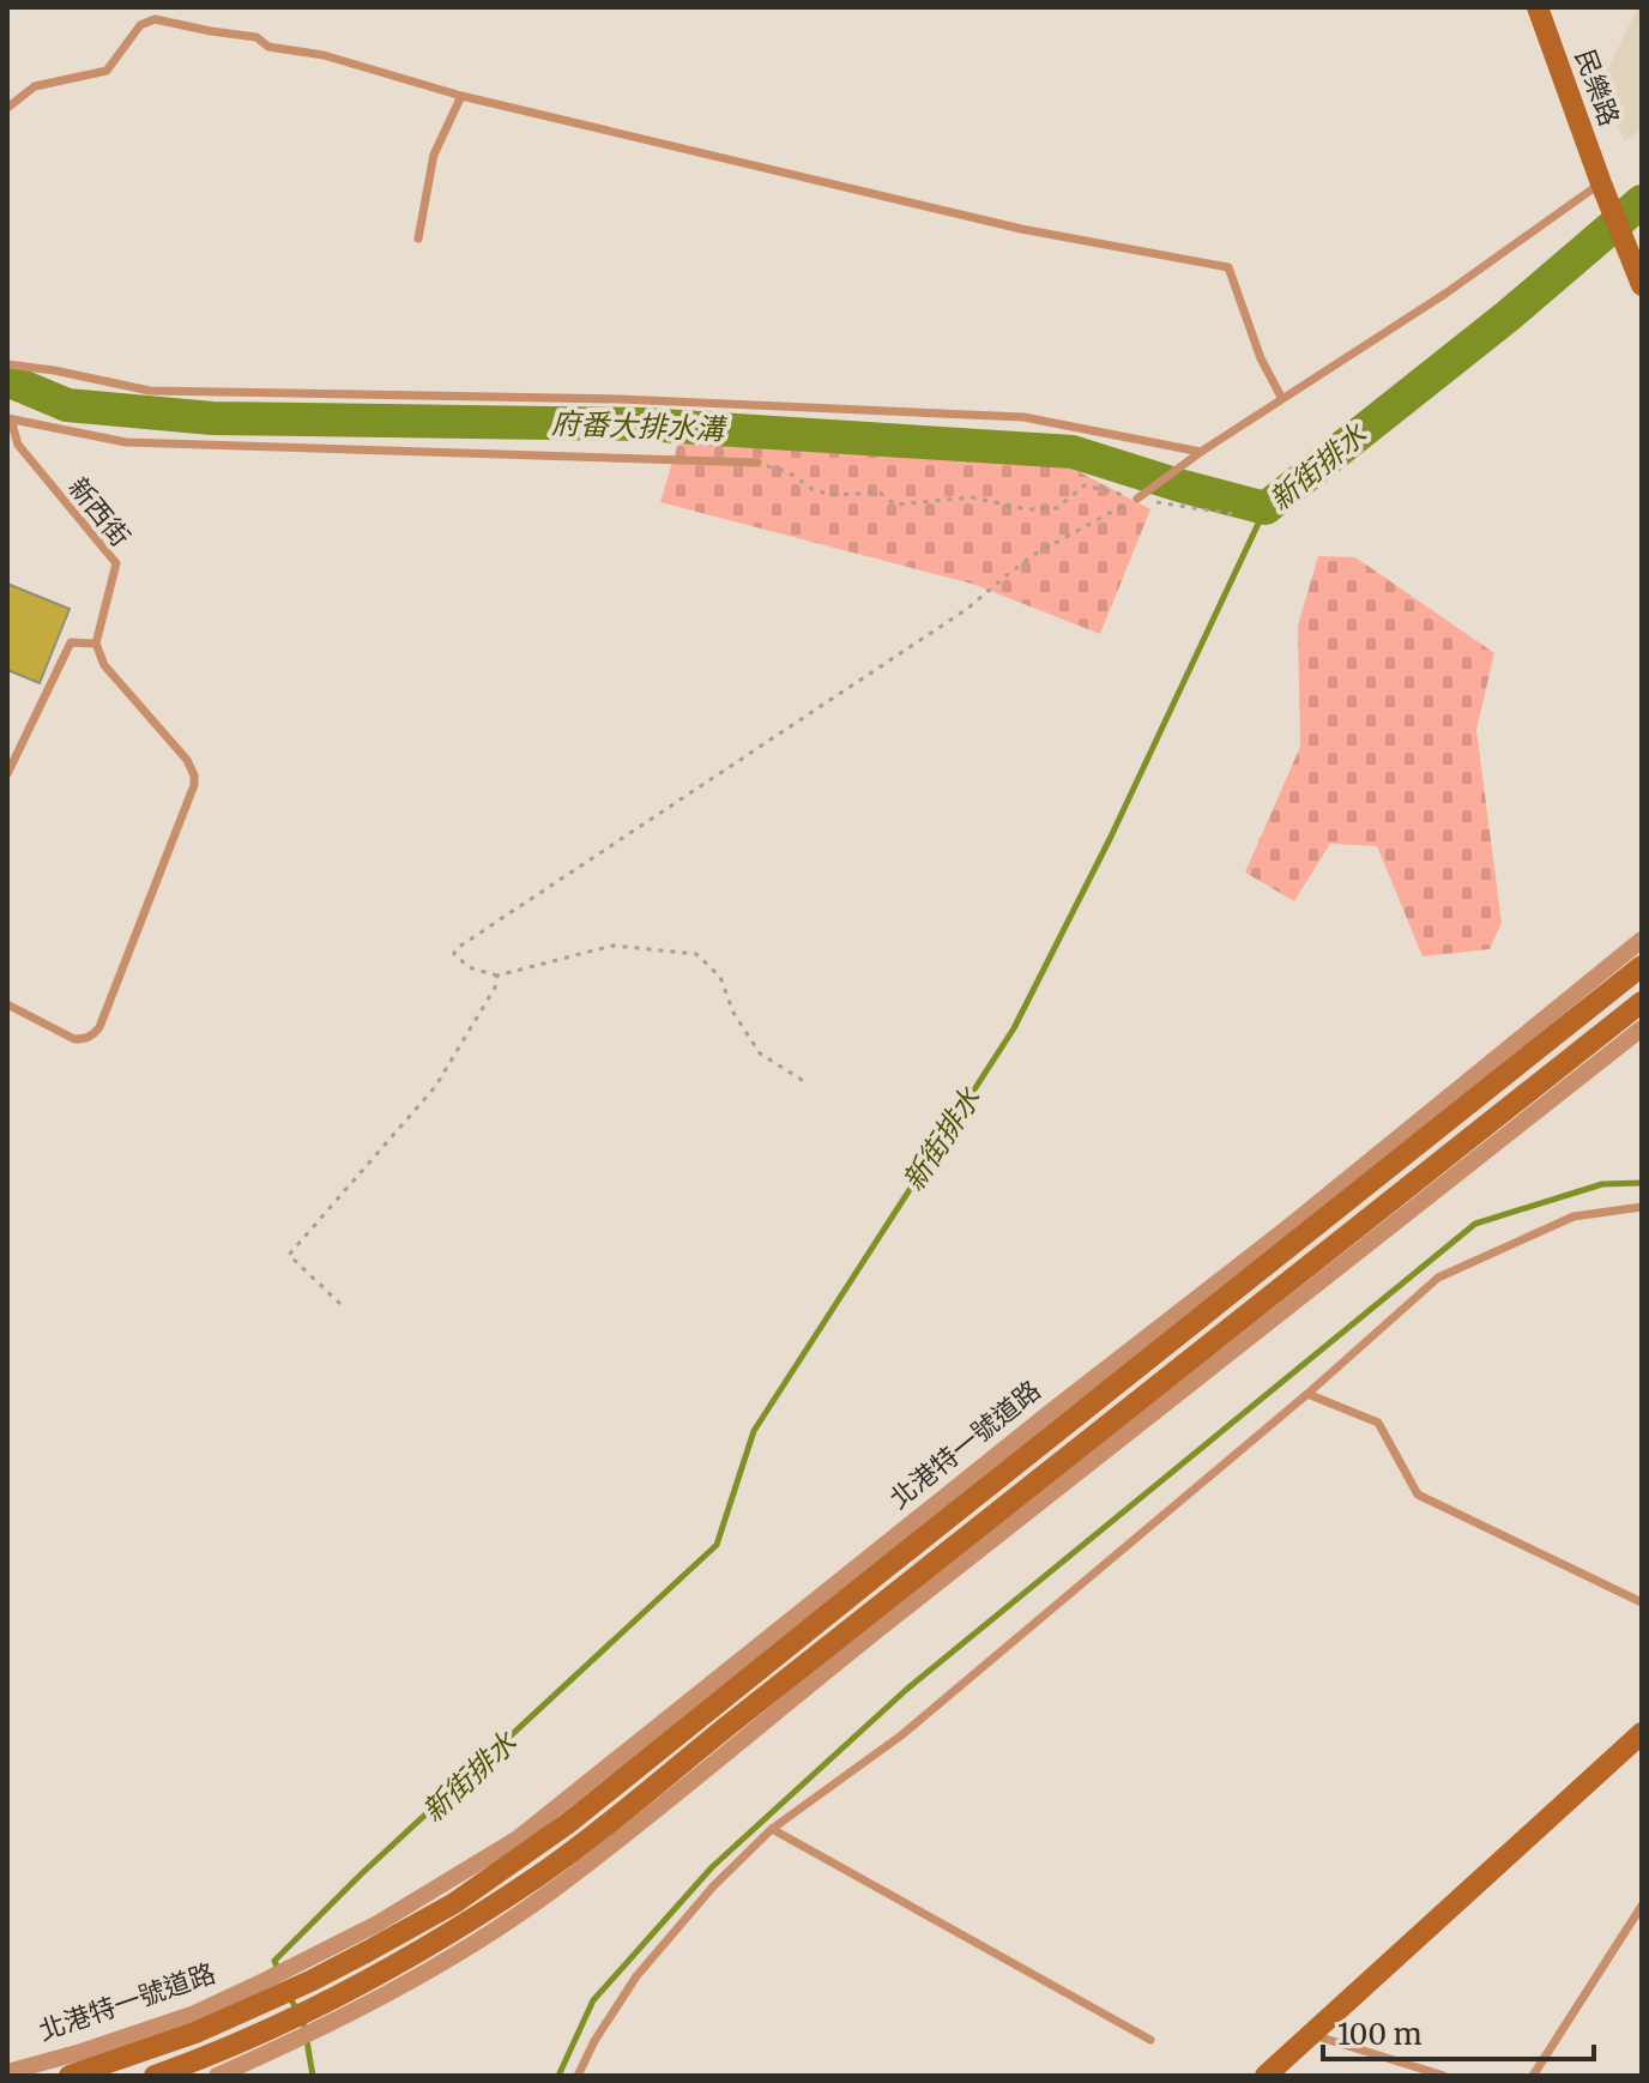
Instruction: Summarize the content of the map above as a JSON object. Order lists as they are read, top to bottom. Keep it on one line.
{"streets":{"street":["民樂路","北港特一號道路"],"lane":["新西街"]},"water":["府番大排水溝","新街排水"],"scale_bar":"100 m"}
